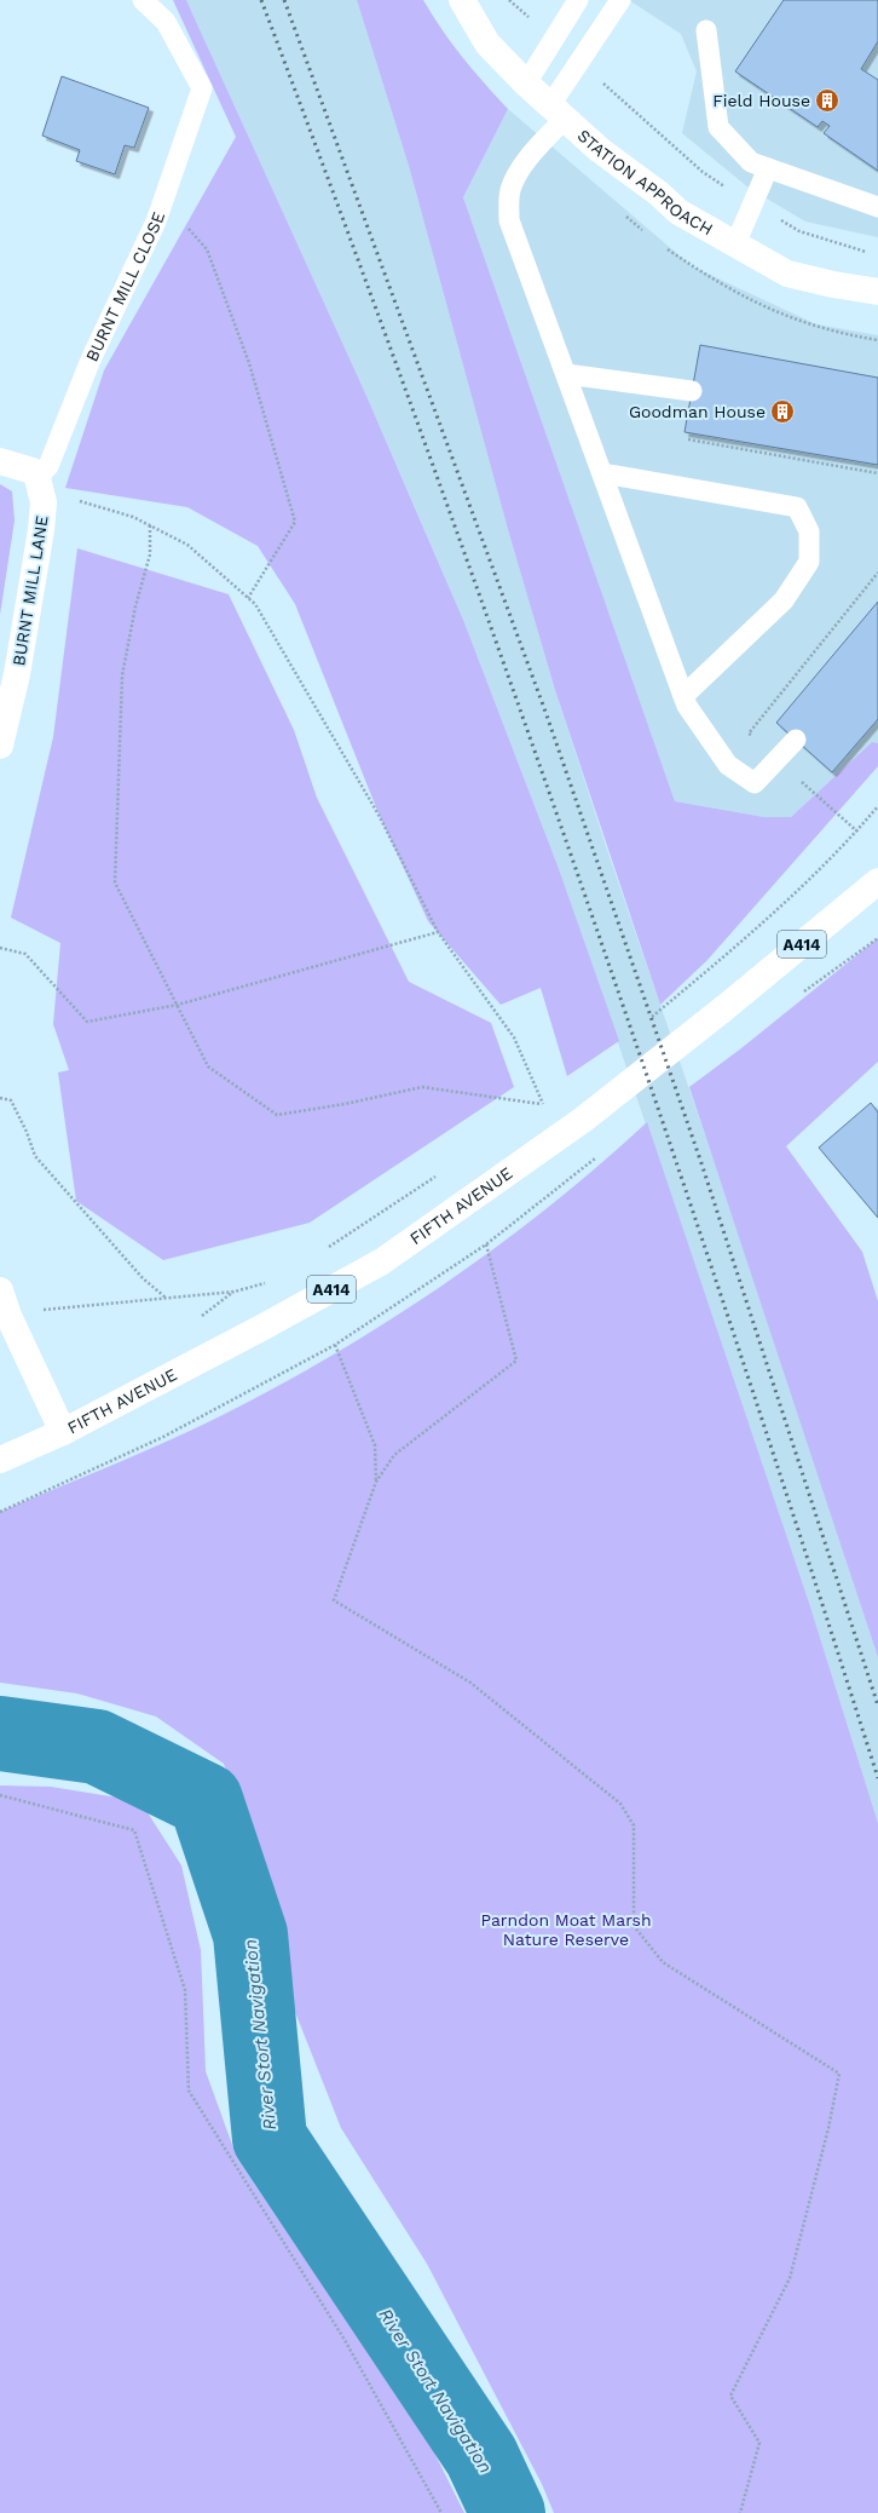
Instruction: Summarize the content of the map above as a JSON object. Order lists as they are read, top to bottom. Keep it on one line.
{"streets":{"main road":["STATION APPROACH","BURNT MILL LANE","A414","FIFTH AVENUE"],"lane":["BURNT MILL CLOSE"]},"crossings":[["BURNT MILL CLOSE","BURNT MILL LANE"]],"water":["River Stort Navigation"],"parks":["Parndon Moat Marsh Nature Reserve"],"places":{"building":["Field House","Goodman House"]}}
